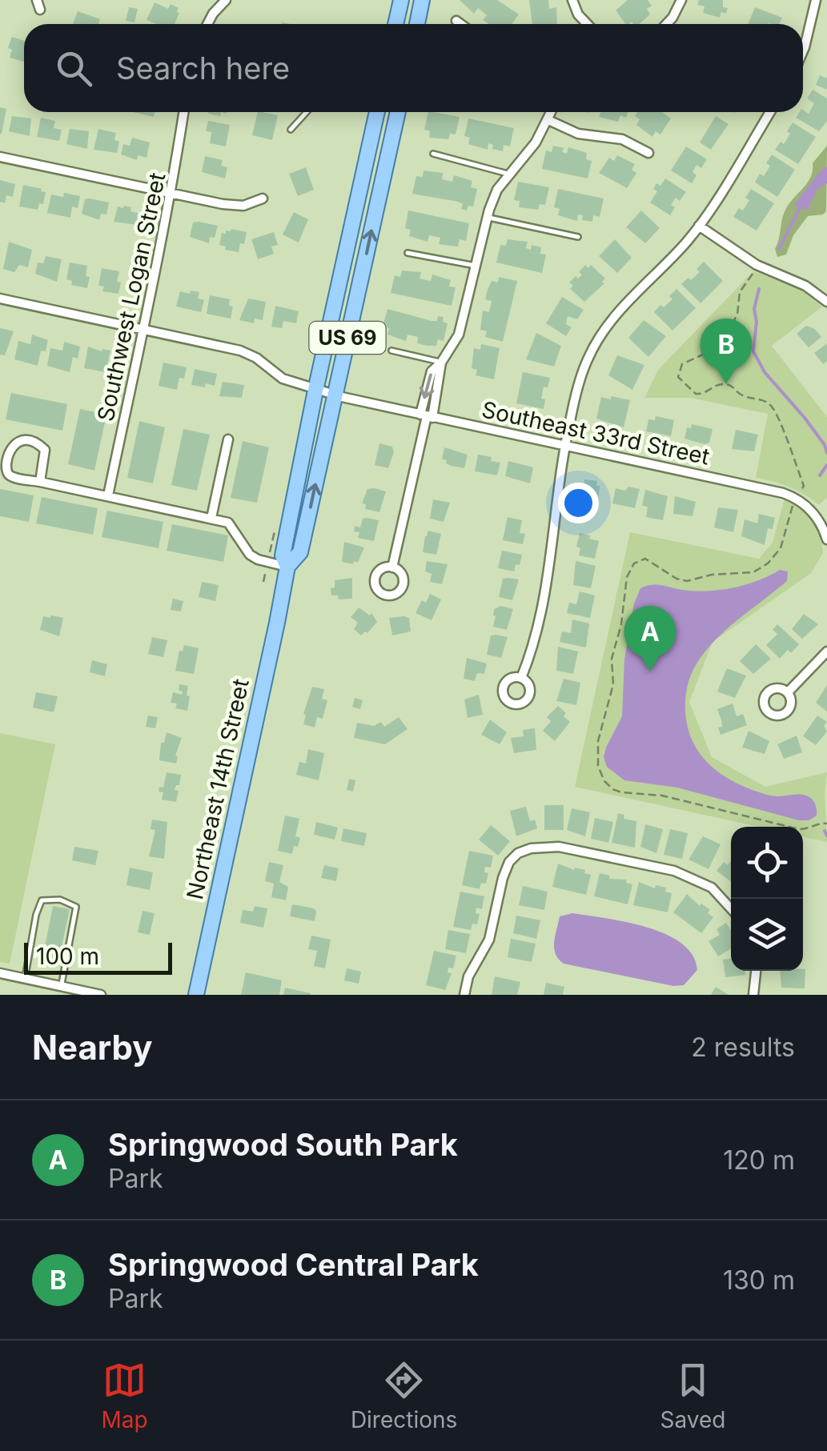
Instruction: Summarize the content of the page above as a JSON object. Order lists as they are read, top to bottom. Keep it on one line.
{"streets":{"main road":["US 69","Northeast 14th Street"],"street":["Southwest Logan Street","Southeast 33rd Street"]},"crossings":[["Southwest Logan Street","Southeast 33rd Street"],["US 69","Southeast 33rd Street"],["US 69","Northeast 14th Street"]],"scale_bar":"100 m","page":{"search":"Search here","pins":["B","A"],"scale":"100 m","heading":["Nearby","2 results"],"list":[{"mark":"A","name":"Springwood South Park","note":"Park","value":"120 m"},{"mark":"B","name":"Springwood Central Park","note":"Park","value":"130 m"}],"nav":["Map","Directions","Saved"]}}
